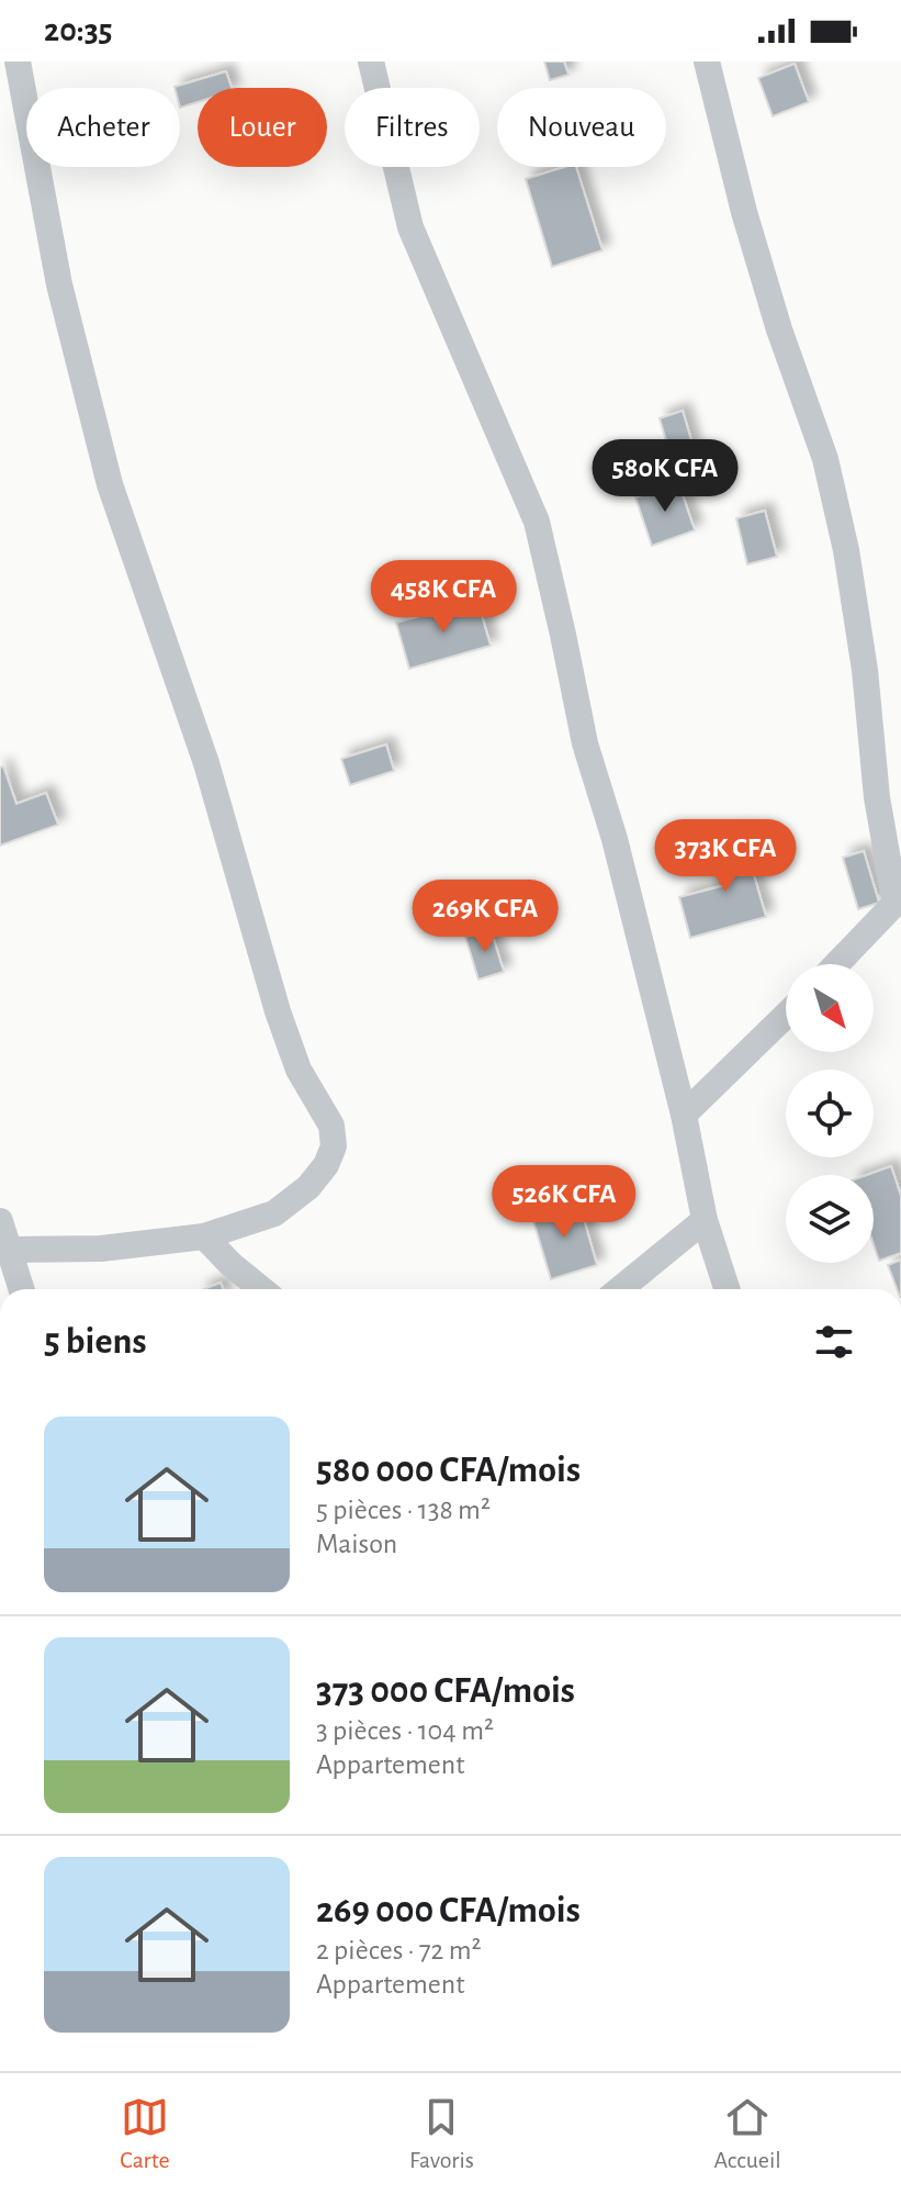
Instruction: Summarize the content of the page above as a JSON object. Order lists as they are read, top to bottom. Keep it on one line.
{"north":"bottom right","page":{"status":"20:35","chip":["Acheter","Louer","Filtres","Nouveau"],"price":["580K CFA","458K CFA","373K CFA","269K CFA","526K CFA"],"heading":"5 biens","list":[{"name":"580 000 CFA/mois","note":"5 pièces · 138 m² · Maison"},{"name":"373 000 CFA/mois","note":"3 pièces · 104 m² · Appartement"},{"name":"269 000 CFA/mois","note":"2 pièces · 72 m² · Appartement"}],"tabs":["Carte","Favoris","Accueil"]}}
